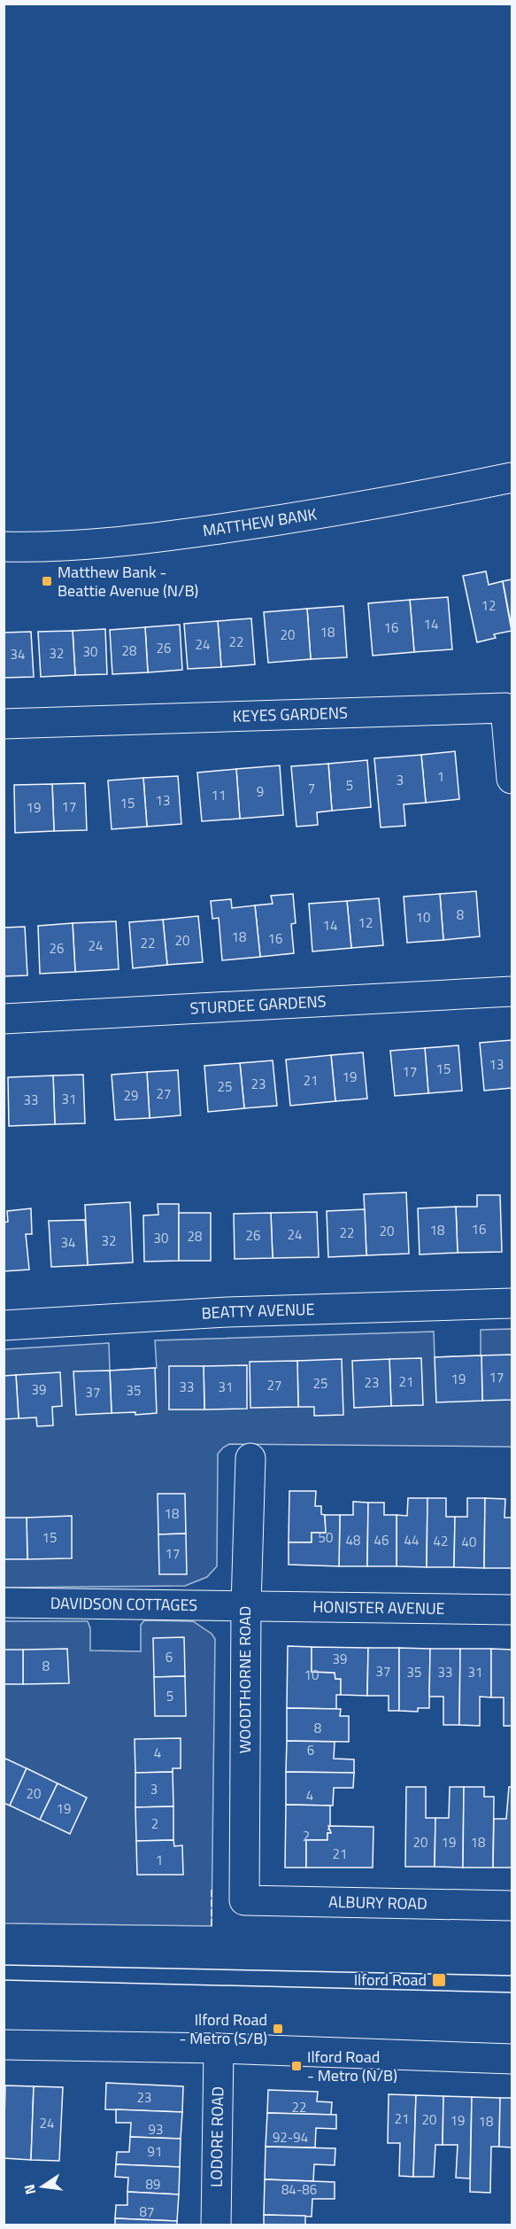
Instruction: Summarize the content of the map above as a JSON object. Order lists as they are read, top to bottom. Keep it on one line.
{"streets":{"street":["MATTHEW BANK","KEYES GARDENS","STURDEE GARDENS","BEATTY AVENUE","DAVIDSON COTTAGES","HONISTER AVENUE","WOODTHORNE ROAD","ALBURY ROAD","LODORE ROAD"]},"crossings":[["DAVIDSON COTTAGES","HONISTER AVENUE"],["DAVIDSON COTTAGES","WOODTHORNE ROAD"],["HONISTER AVENUE","WOODTHORNE ROAD"],["WOODTHORNE ROAD","ALBURY ROAD"]],"places":{"transit":["Matthew Bank - Beattie Avenue (N/B)","Ilford Road","Ilford Road - Metro (S/B)","Ilford Road - Metro (N/B)"]},"house_numbers":["12","14","16","18","20","22","24","26","28","30","32","34","1","3","5","7","9","11","13","15","17","19","8","10","12","14","18","16","20","22","24","26","13","15","17","19","21","23","25","27","29","31","33","16","18","20","22","24","26","28","30","32","34","17","19","21","23","25","27","33","31","39","35","37","18","15","50","48","46","44","42","40","17","6","39","8","37","35","33","31","10","5","8","6","4","3","20","4","19","2","2","20","19","18","21","1","23","22","21","20","19","18","24","93","92-94","91","89","84-86","87"],"north":"left"}
